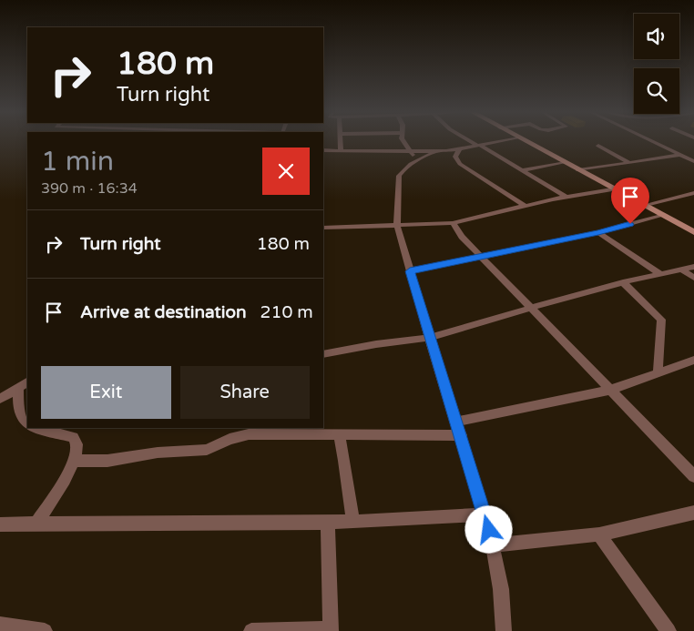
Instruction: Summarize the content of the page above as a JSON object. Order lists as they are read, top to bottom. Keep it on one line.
{"page":{"turn":["180 m","Turn right"],"heading":["1 min","390 m · 16:34"],"list":[{"name":"Turn right","value":"180 m"},{"name":"Arrive at destination","value":"210 m"}],"buttons":["Exit","Share"]}}
